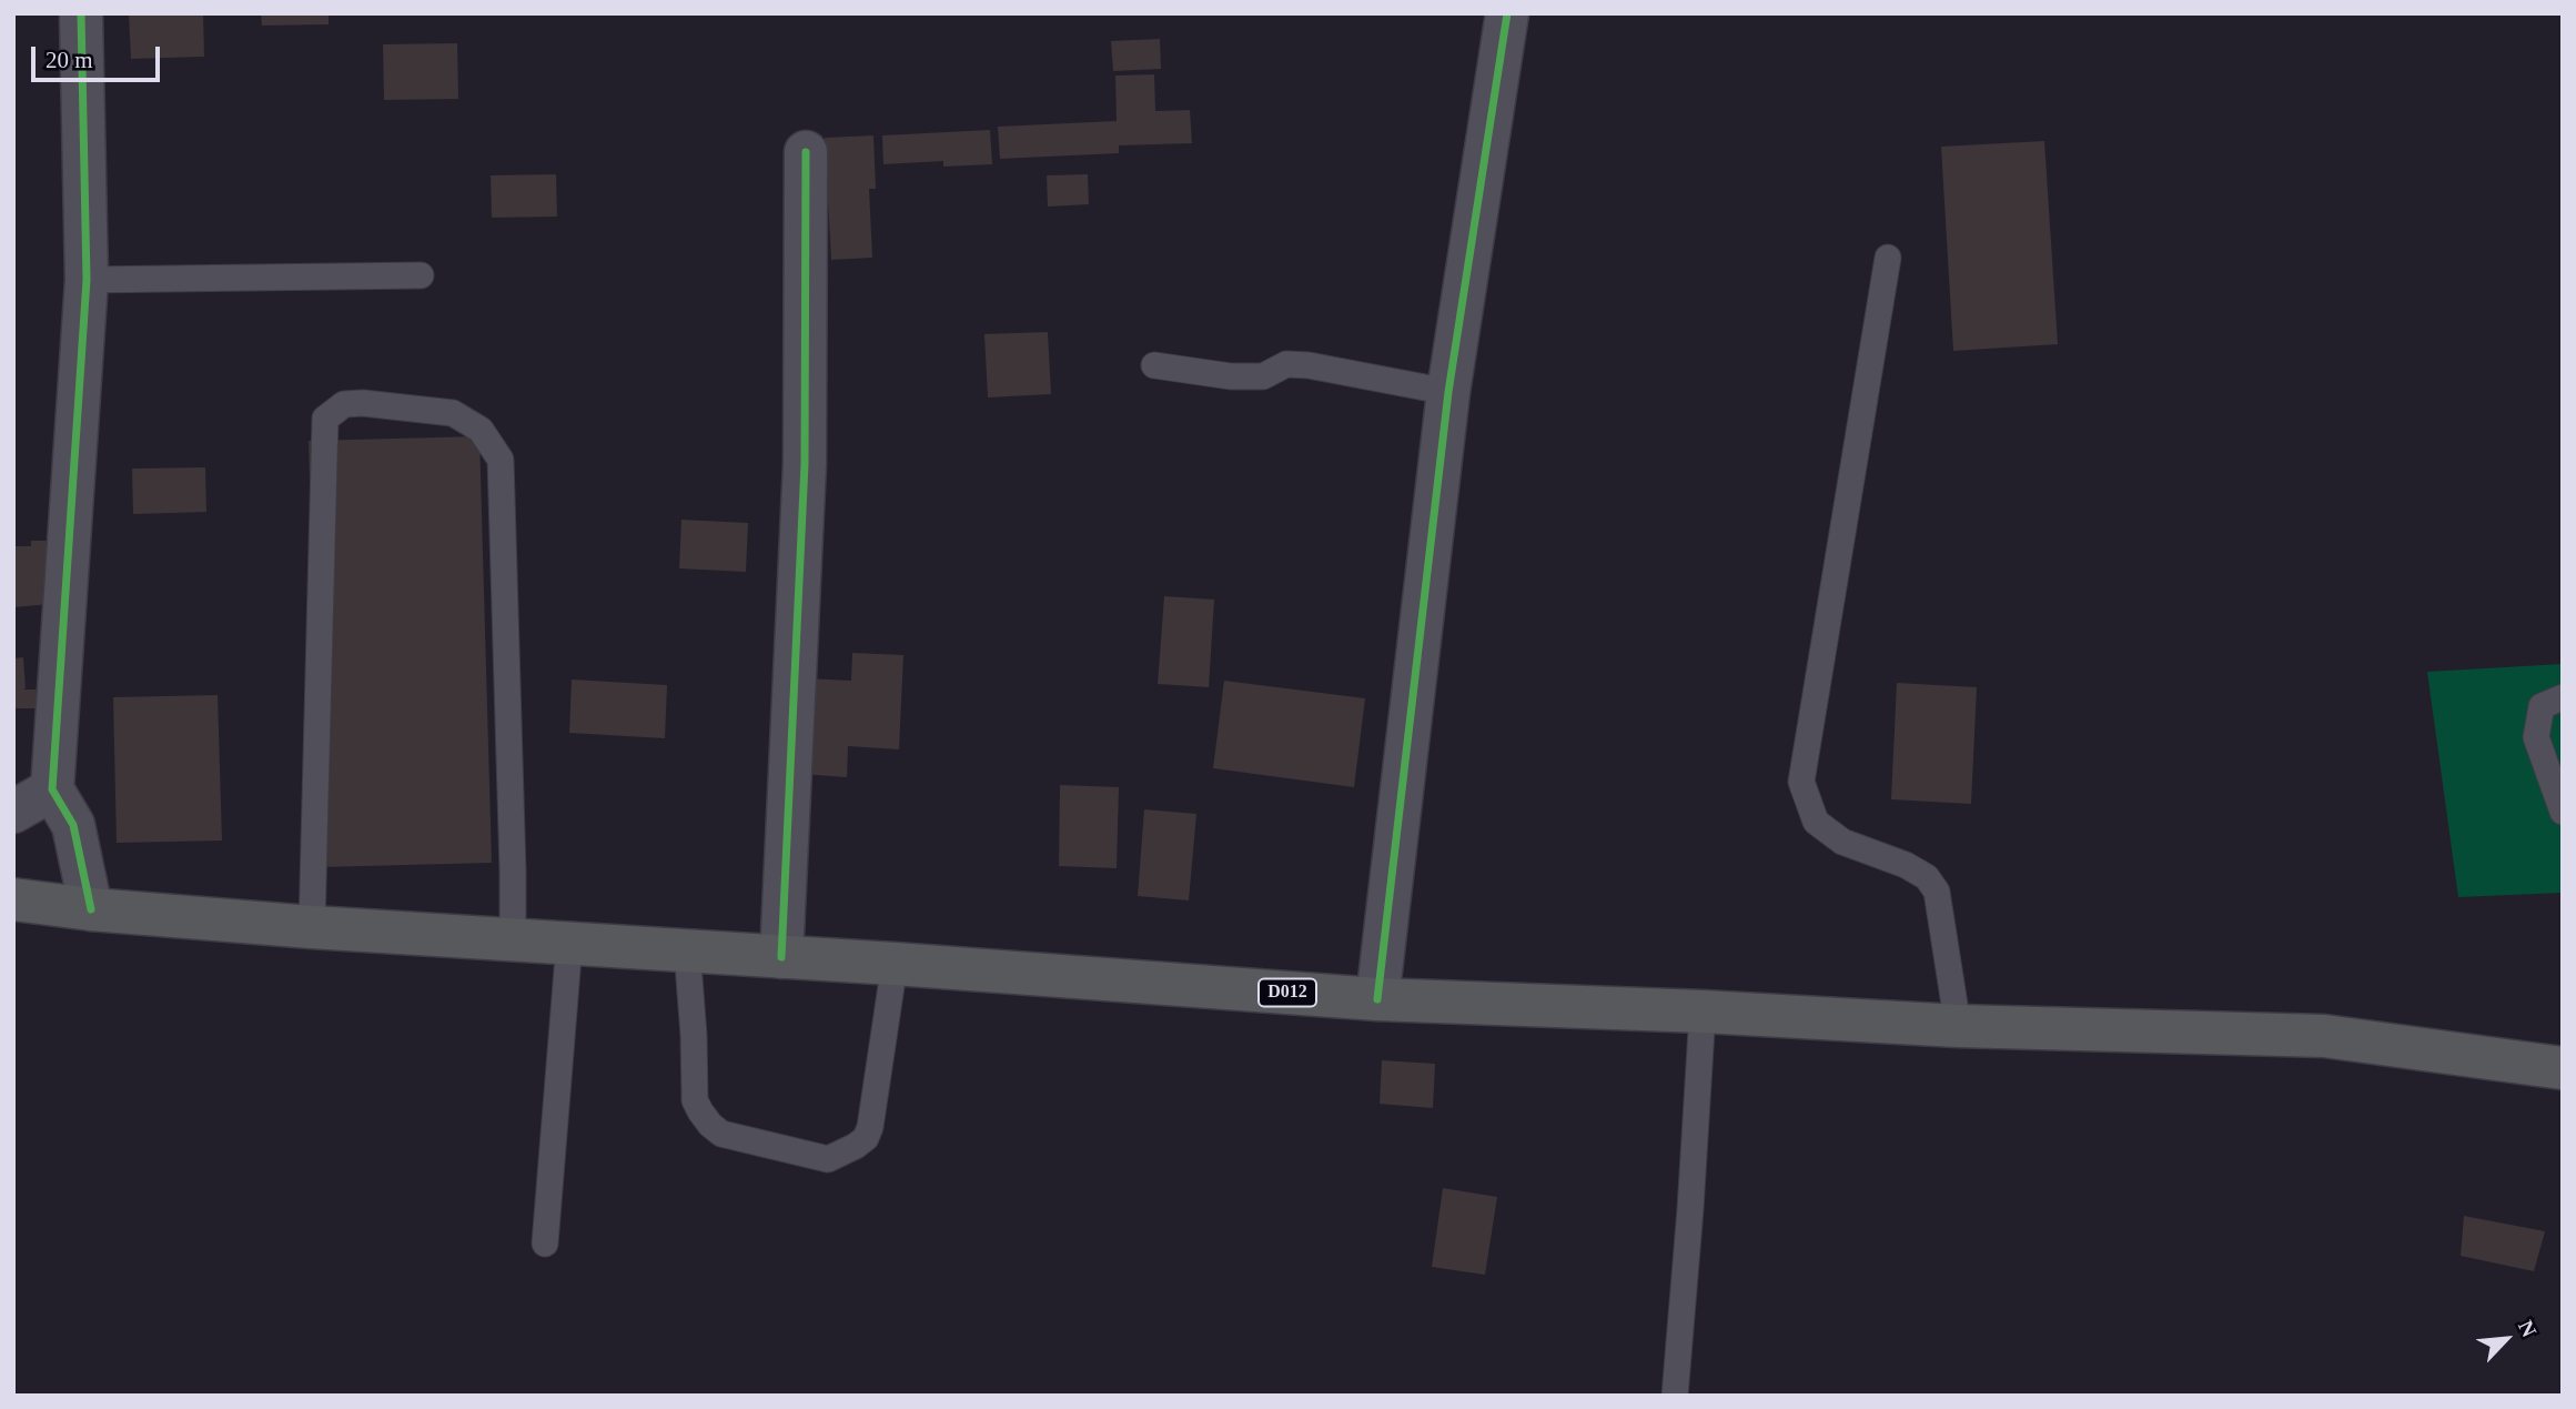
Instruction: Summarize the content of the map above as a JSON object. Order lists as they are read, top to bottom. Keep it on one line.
{"streets":{"main road":["D012"]},"scale_bar":"20 m","north":"top right"}
